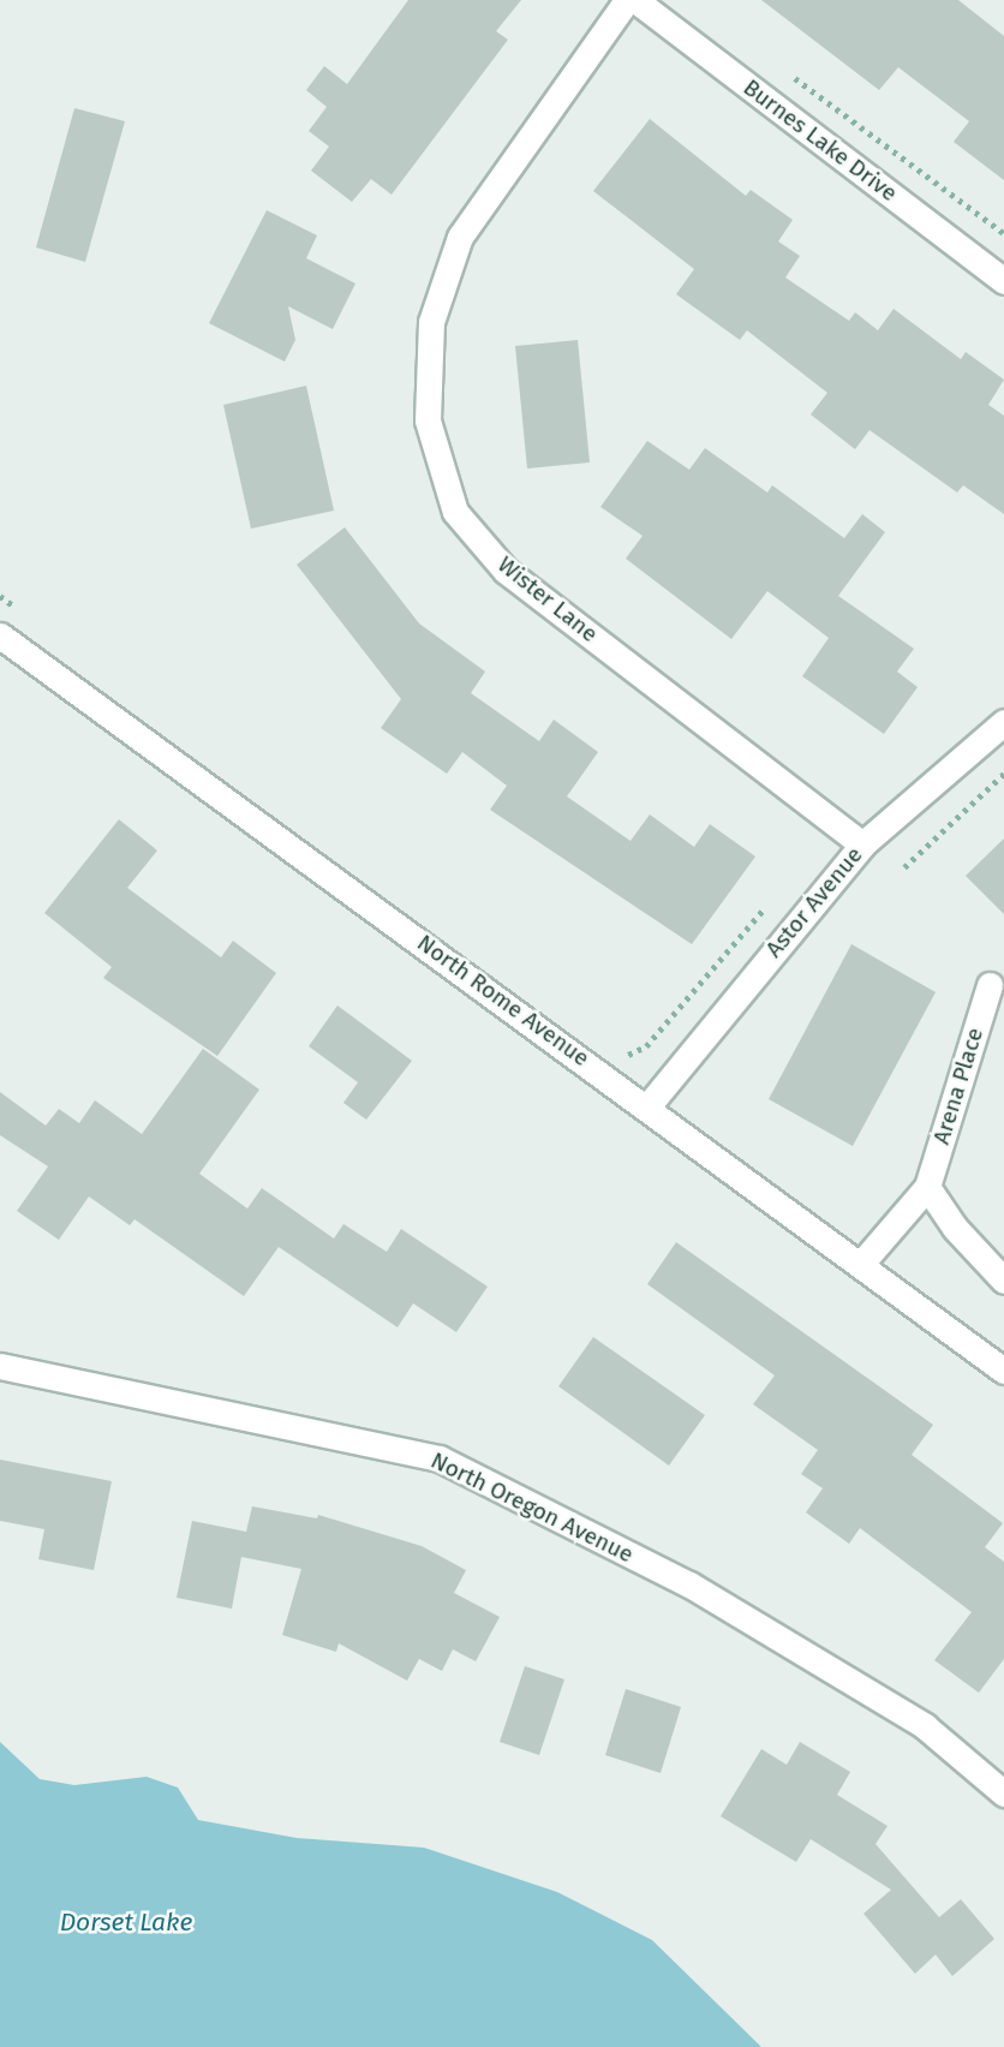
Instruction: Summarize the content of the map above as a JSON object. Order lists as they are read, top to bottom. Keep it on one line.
{"streets":{"street":["Burnes Lake Drive","Wister Lane","Astor Avenue","North Rome Avenue","Arena Place","North Oregon Avenue"]},"crossings":[["Wister Lane","Astor Avenue"],["Astor Avenue","North Rome Avenue"],["North Rome Avenue","Arena Place"]],"water":["Dorset Lake"]}
